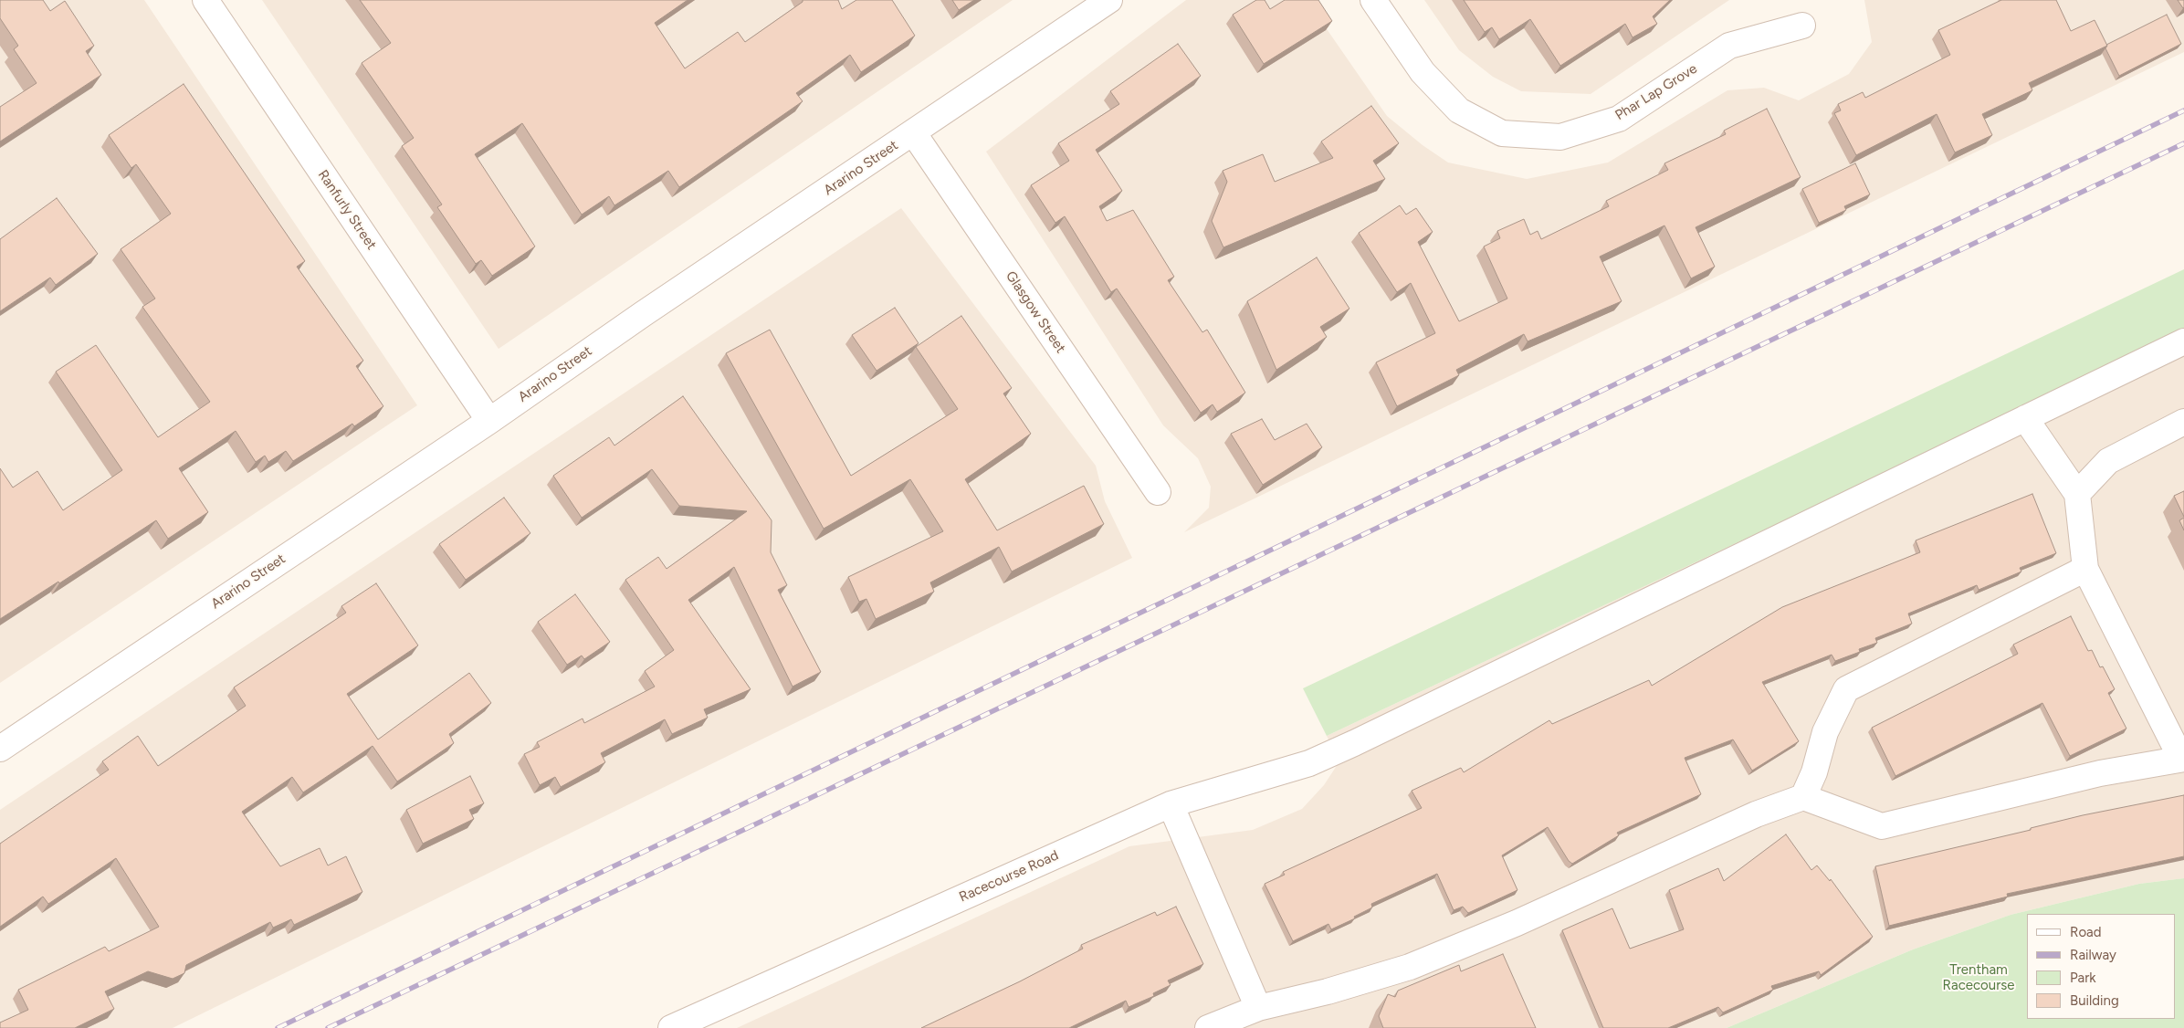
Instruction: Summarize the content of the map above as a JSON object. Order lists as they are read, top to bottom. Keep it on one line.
{"streets":{"street":["Phar Lap Grove","Ararino Street","Ranfurly Street","Glasgow Street","Racecourse Road"]},"crossings":[["Ararino Street","Ranfurly Street"],["Ararino Street","Glasgow Street"]],"parks":["Trentham Racecourse"],"legend":["Road","Railway","Park","Building"]}
